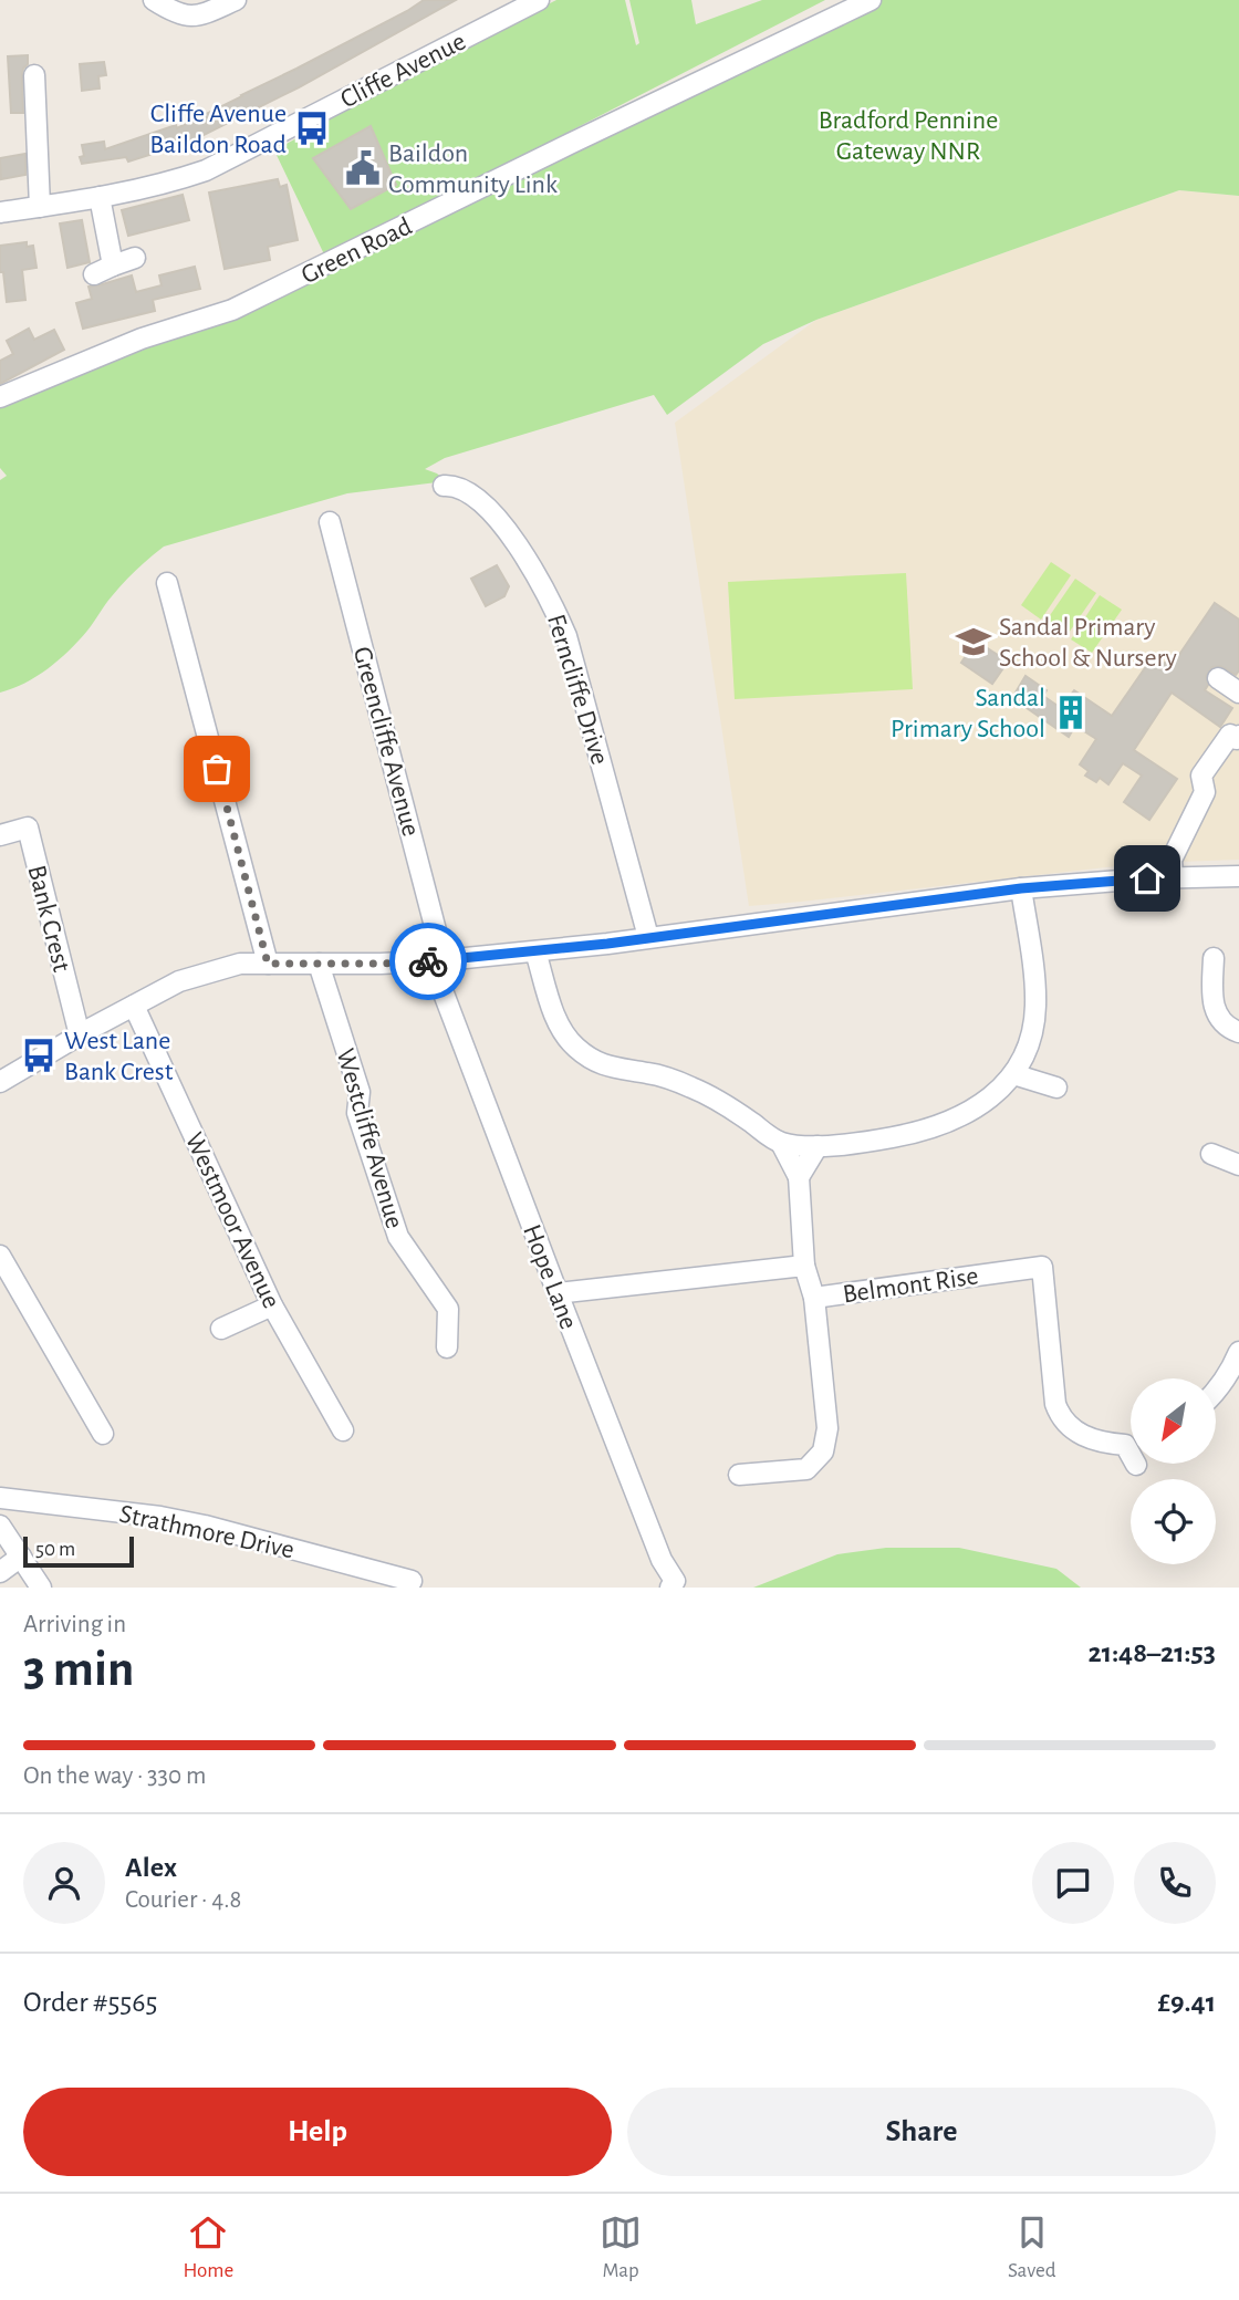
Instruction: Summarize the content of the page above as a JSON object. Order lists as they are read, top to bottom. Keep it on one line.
{"streets":{"street":["Cliffe Avenue","Green Road","Ferncliffe Drive","Greencliffe Avenue","Bank Crest","Westcliffe Avenue","Westmoor Avenue","Hope Lane","Belmont Rise","Strathmore Drive"]},"crossings":[["Greencliffe Avenue","Hope Lane"],["Hope Lane","Belmont Rise"]],"parks":["Bradford Pennine Gateway NNR"],"places":{"bus stop":["Cliffe Avenue Baildon Road","West Lane Bank Crest"],"public building":["Baildon Community Link"],"school or university":["Sandal Primary School & Nursery"],"building":["Sandal Primary School"]},"scale_bar":"50 m","north":"bottom left","page":{"scale":"50 m","heading":["3 min","Arriving in","21:48–21:53"],"panel":["Alex","Courier · 4.8","Order #5565","£9.41"],"bar":"On the way · 330 m","buttons":["Help","Share"],"tabs":["Home","Map","Saved"]}}
